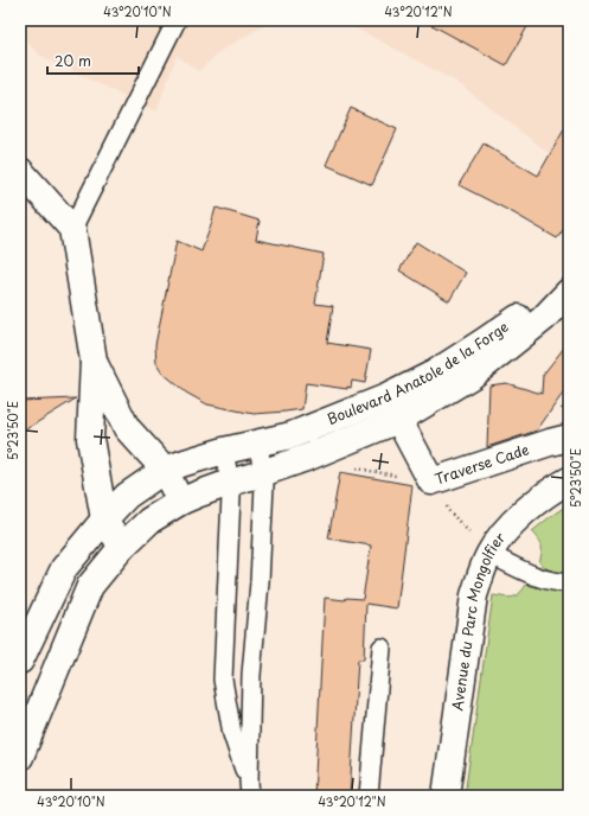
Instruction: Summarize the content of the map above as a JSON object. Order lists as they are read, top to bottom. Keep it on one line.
{"streets":{"main road":["Boulevard Anatole de la Forge","Traverse Cade","Avenue du Parc Mongolfier"]},"crossings":[["Boulevard Anatole de la Forge","Traverse Cade"]],"scale_bar":"20 m","coordinates":["43°20'10\"N","43°20'12\"N","5°23'50\"E"]}
